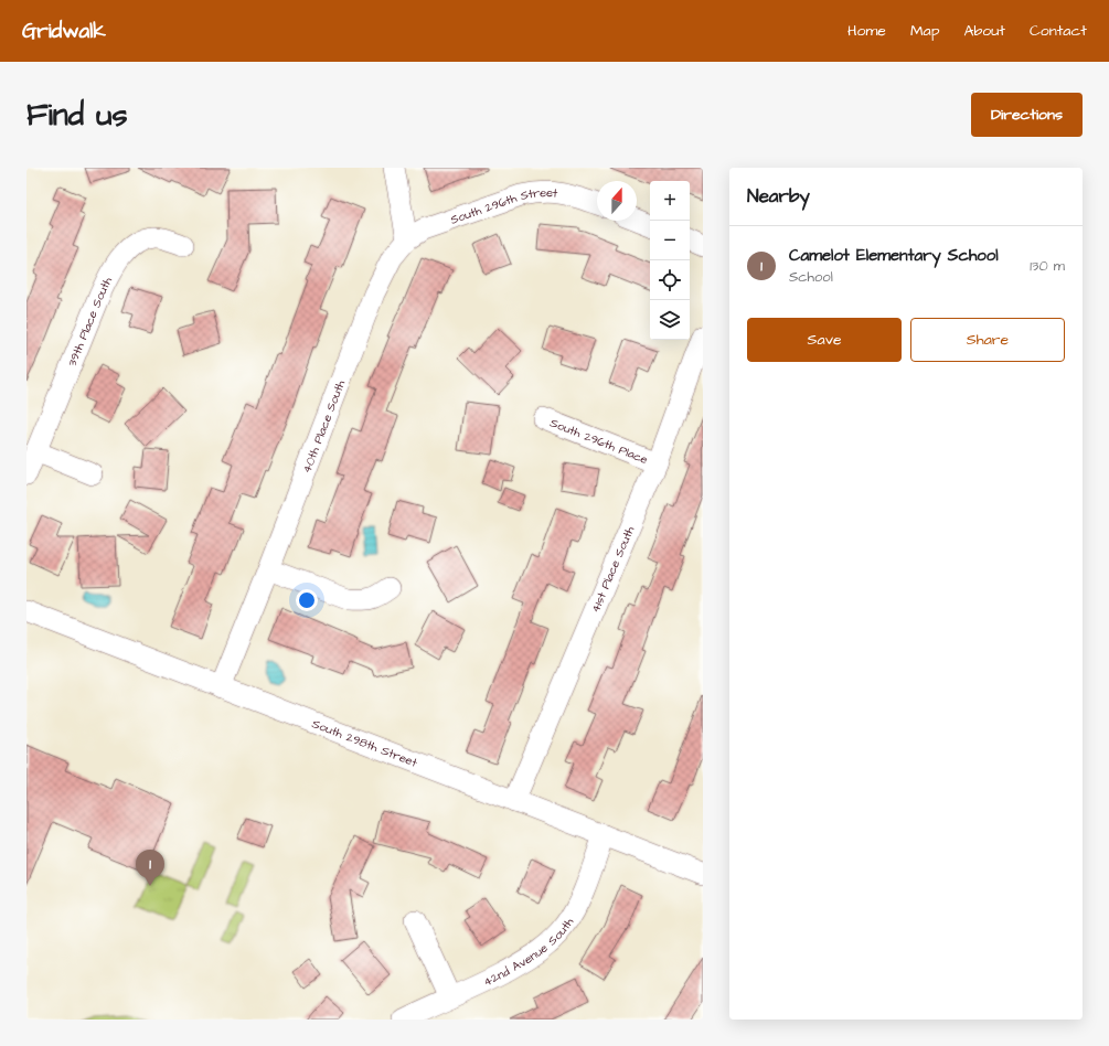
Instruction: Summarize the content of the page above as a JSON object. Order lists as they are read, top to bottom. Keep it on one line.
{"streets":{"street":["South 296th Street","39th Place South","40th Place South","South 296th Place","41st Place South","South 298th Street","42nd Avenue South"]},"crossings":[["South 296th Street","40th Place South"],["40th Place South","South 298th Street"],["South 296th Place","41st Place South"],["41st Place South","South 298th Street"],["South 298th Street","42nd Avenue South"]],"north":"top","page":{"header":"Gridwalk","nav":["Home","Map","About","Contact"],"buttons":["Directions",["Save","Share"]],"title":"Find us","heading":"Nearby","map_buttons":["+","−"],"list":[{"mark":"1","name":"Camelot Elementary School","note":"School","value":"130 m"}],"pins":"1"}}
